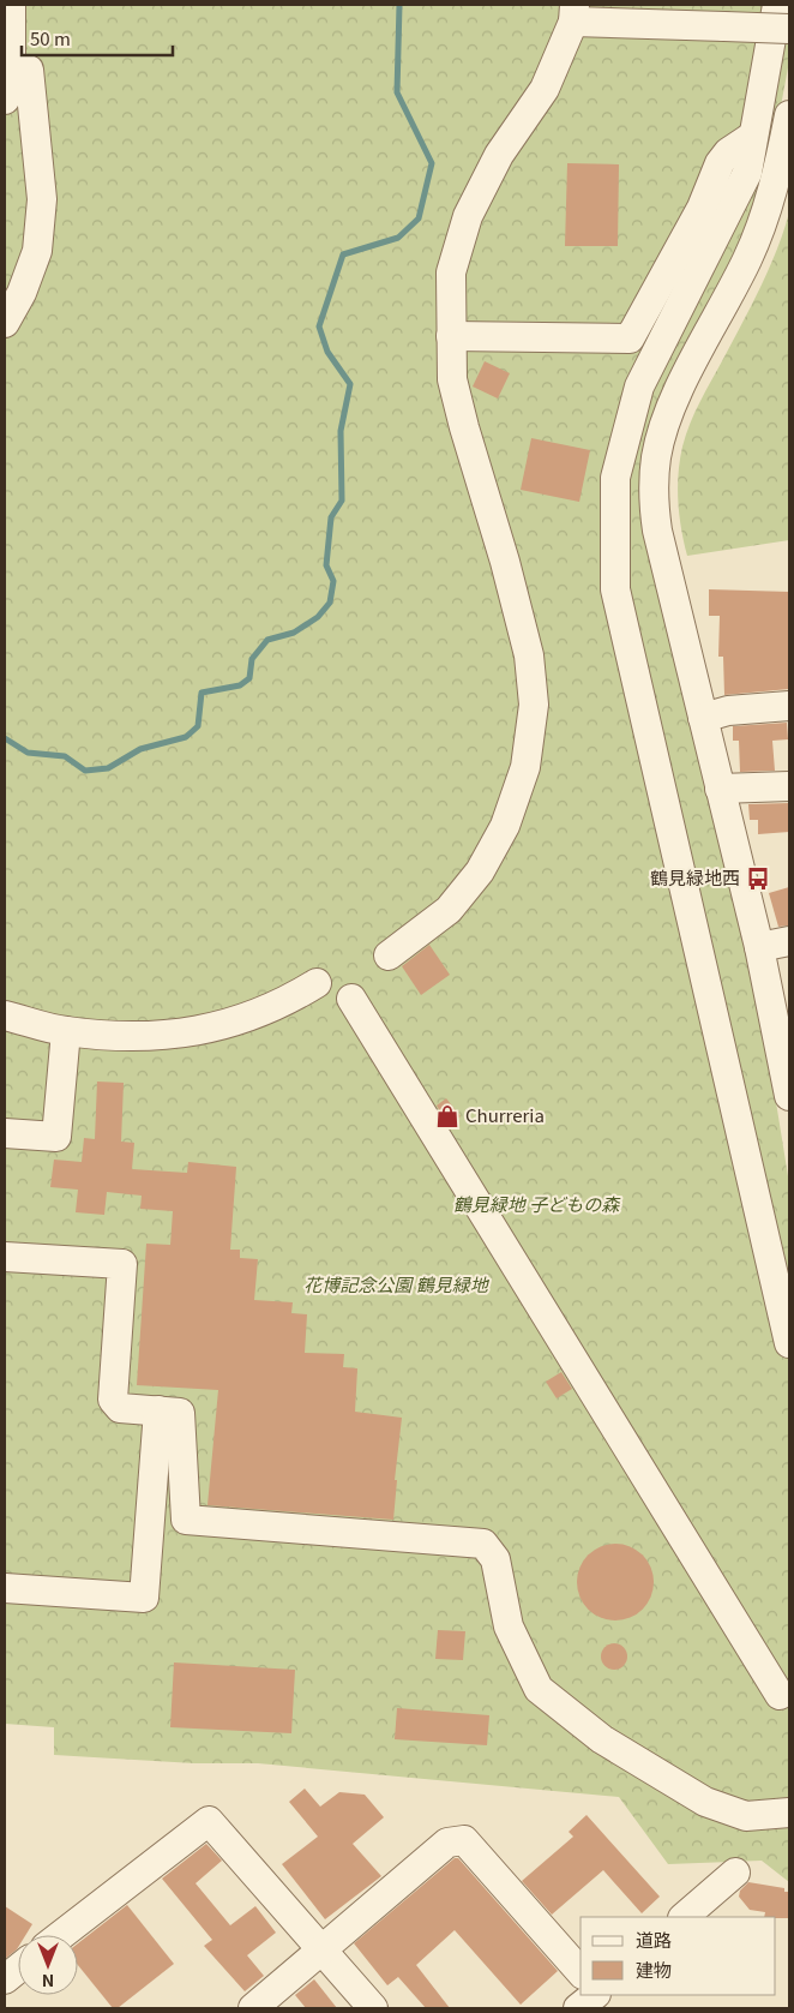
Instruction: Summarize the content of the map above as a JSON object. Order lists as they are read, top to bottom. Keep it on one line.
{"parks":["鶴見緑地 子どもの森","花博記念公園 鶴見緑地"],"places":{"bus stop":["鶴見緑地西"],"shop":["Churreria"]},"legend":["道路","建物"],"scale_bar":"50 m","north":"bottom"}
